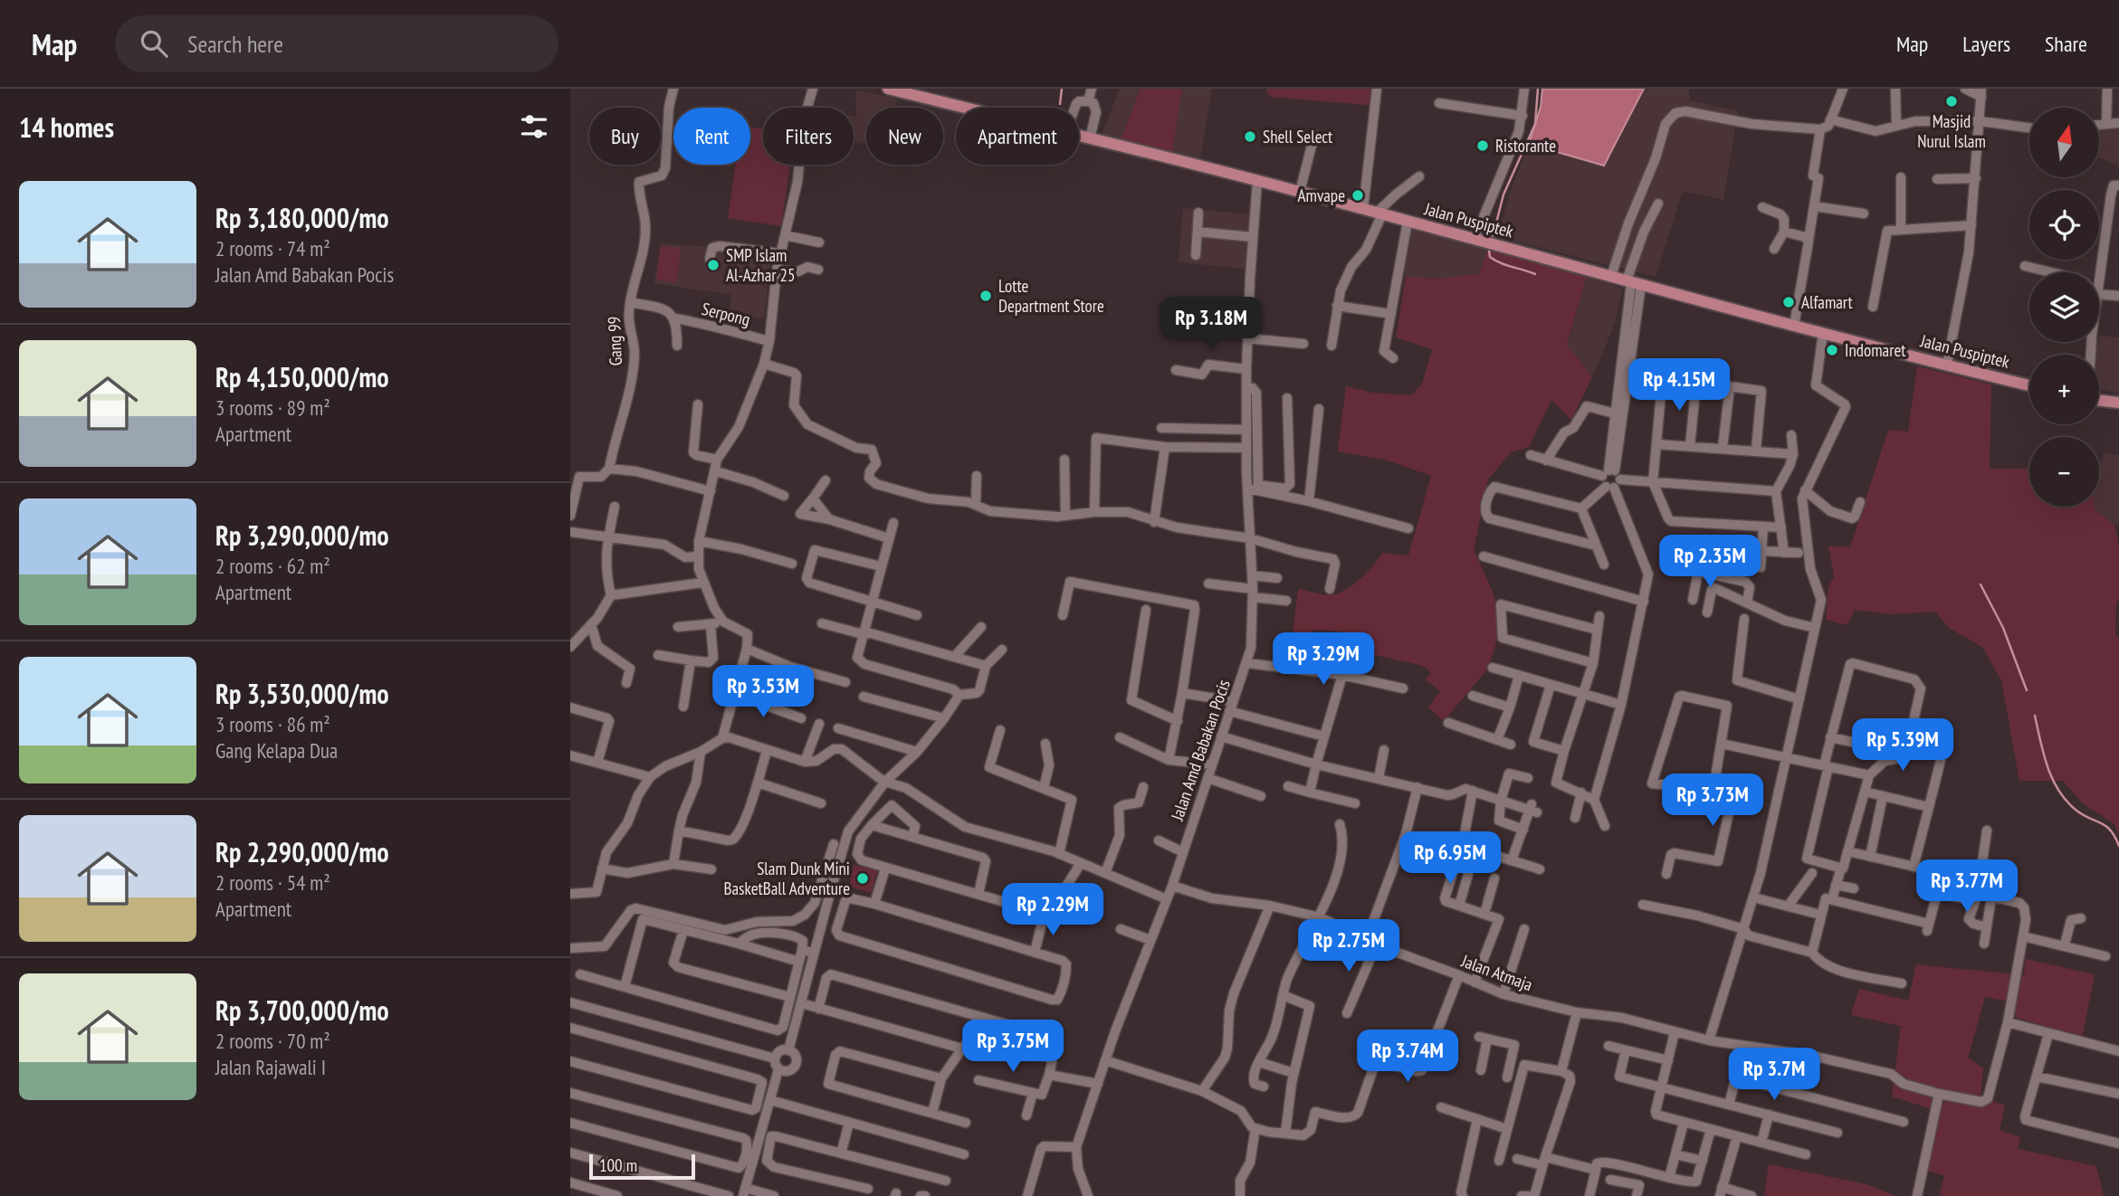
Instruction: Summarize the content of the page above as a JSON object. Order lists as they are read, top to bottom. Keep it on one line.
{"streets":{"main road":["Jalan Puspiptek"],"street":["Serpong","Gang 99","Jalan Amd Babakan Pocis","Jalan Atmaja"]},"crossings":[["Jalan Puspiptek","Jalan Amd Babakan Pocis"],["Serpong","Gang 99"],["Jalan Amd Babakan Pocis","Jalan Atmaja"]],"places":["Masjid Nurul Islam","Shell Select","Ristorante","Amvape","SMP Islam Al-Azhar 25","Lotte Department Store","Alfamart","Indomaret","Slam Dunk Mini BasketBall Adventure"],"scale_bar":"100 m","north":"top","page":{"header":"Map","search":"Search here","nav":["Map","Layers","Share"],"heading":"14 homes","map_buttons":["+","−"],"chip":["Buy","Rent","Filters","New","Apartment"],"list":[{"name":"Rp 3,180,000/mo","note":"2 rooms · 74 m² · Jalan Amd Babakan Pocis"},{"name":"Rp 4,150,000/mo","note":"3 rooms · 89 m² · Apartment"},{"name":"Rp 3,290,000/mo","note":"2 rooms · 62 m² · Apartment"},{"name":"Rp 3,530,000/mo","note":"3 rooms · 86 m² · Gang Kelapa Dua"},{"name":"Rp 2,290,000/mo","note":"2 rooms · 54 m² · Apartment"},{"name":"Rp 3,700,000/mo","note":"2 rooms · 70 m² · Jalan Rajawali I"}],"price":["Rp 3.18M","Rp 4.15M","Rp 2.35M","Rp 3.29M","Rp 3.53M","Rp 5.39M","Rp 3.73M","Rp 6.95M","Rp 3.77M","Rp 2.29M","Rp 2.75M","Rp 3.75M","Rp 3.74M","Rp 3.7M"],"scale":"100 m"}}
